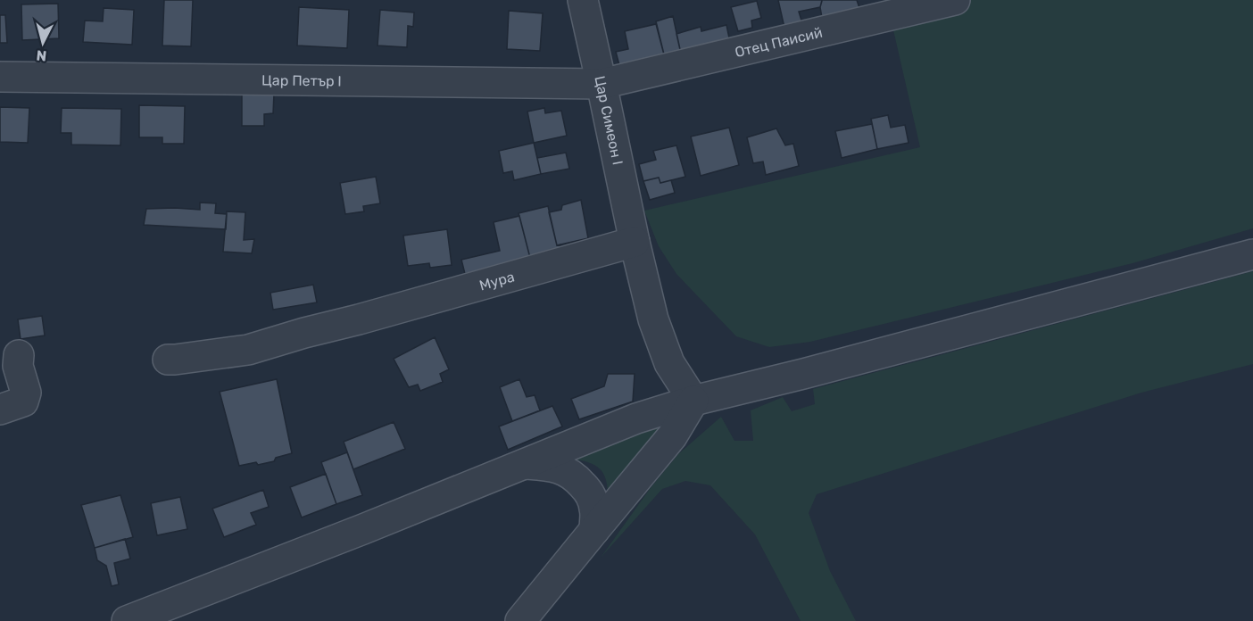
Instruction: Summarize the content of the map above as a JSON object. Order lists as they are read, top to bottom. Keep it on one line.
{"streets":{"street":["Отец Паисий","Цар Петър I","Цар Симеон I","Мура"]},"crossings":[["Отец Паисий","Цар Петър I"],["Отец Паисий","Цар Симеон I"],["Цар Петър I","Цар Симеон I"],["Цар Симеон I","Мура"]],"north":"bottom"}
